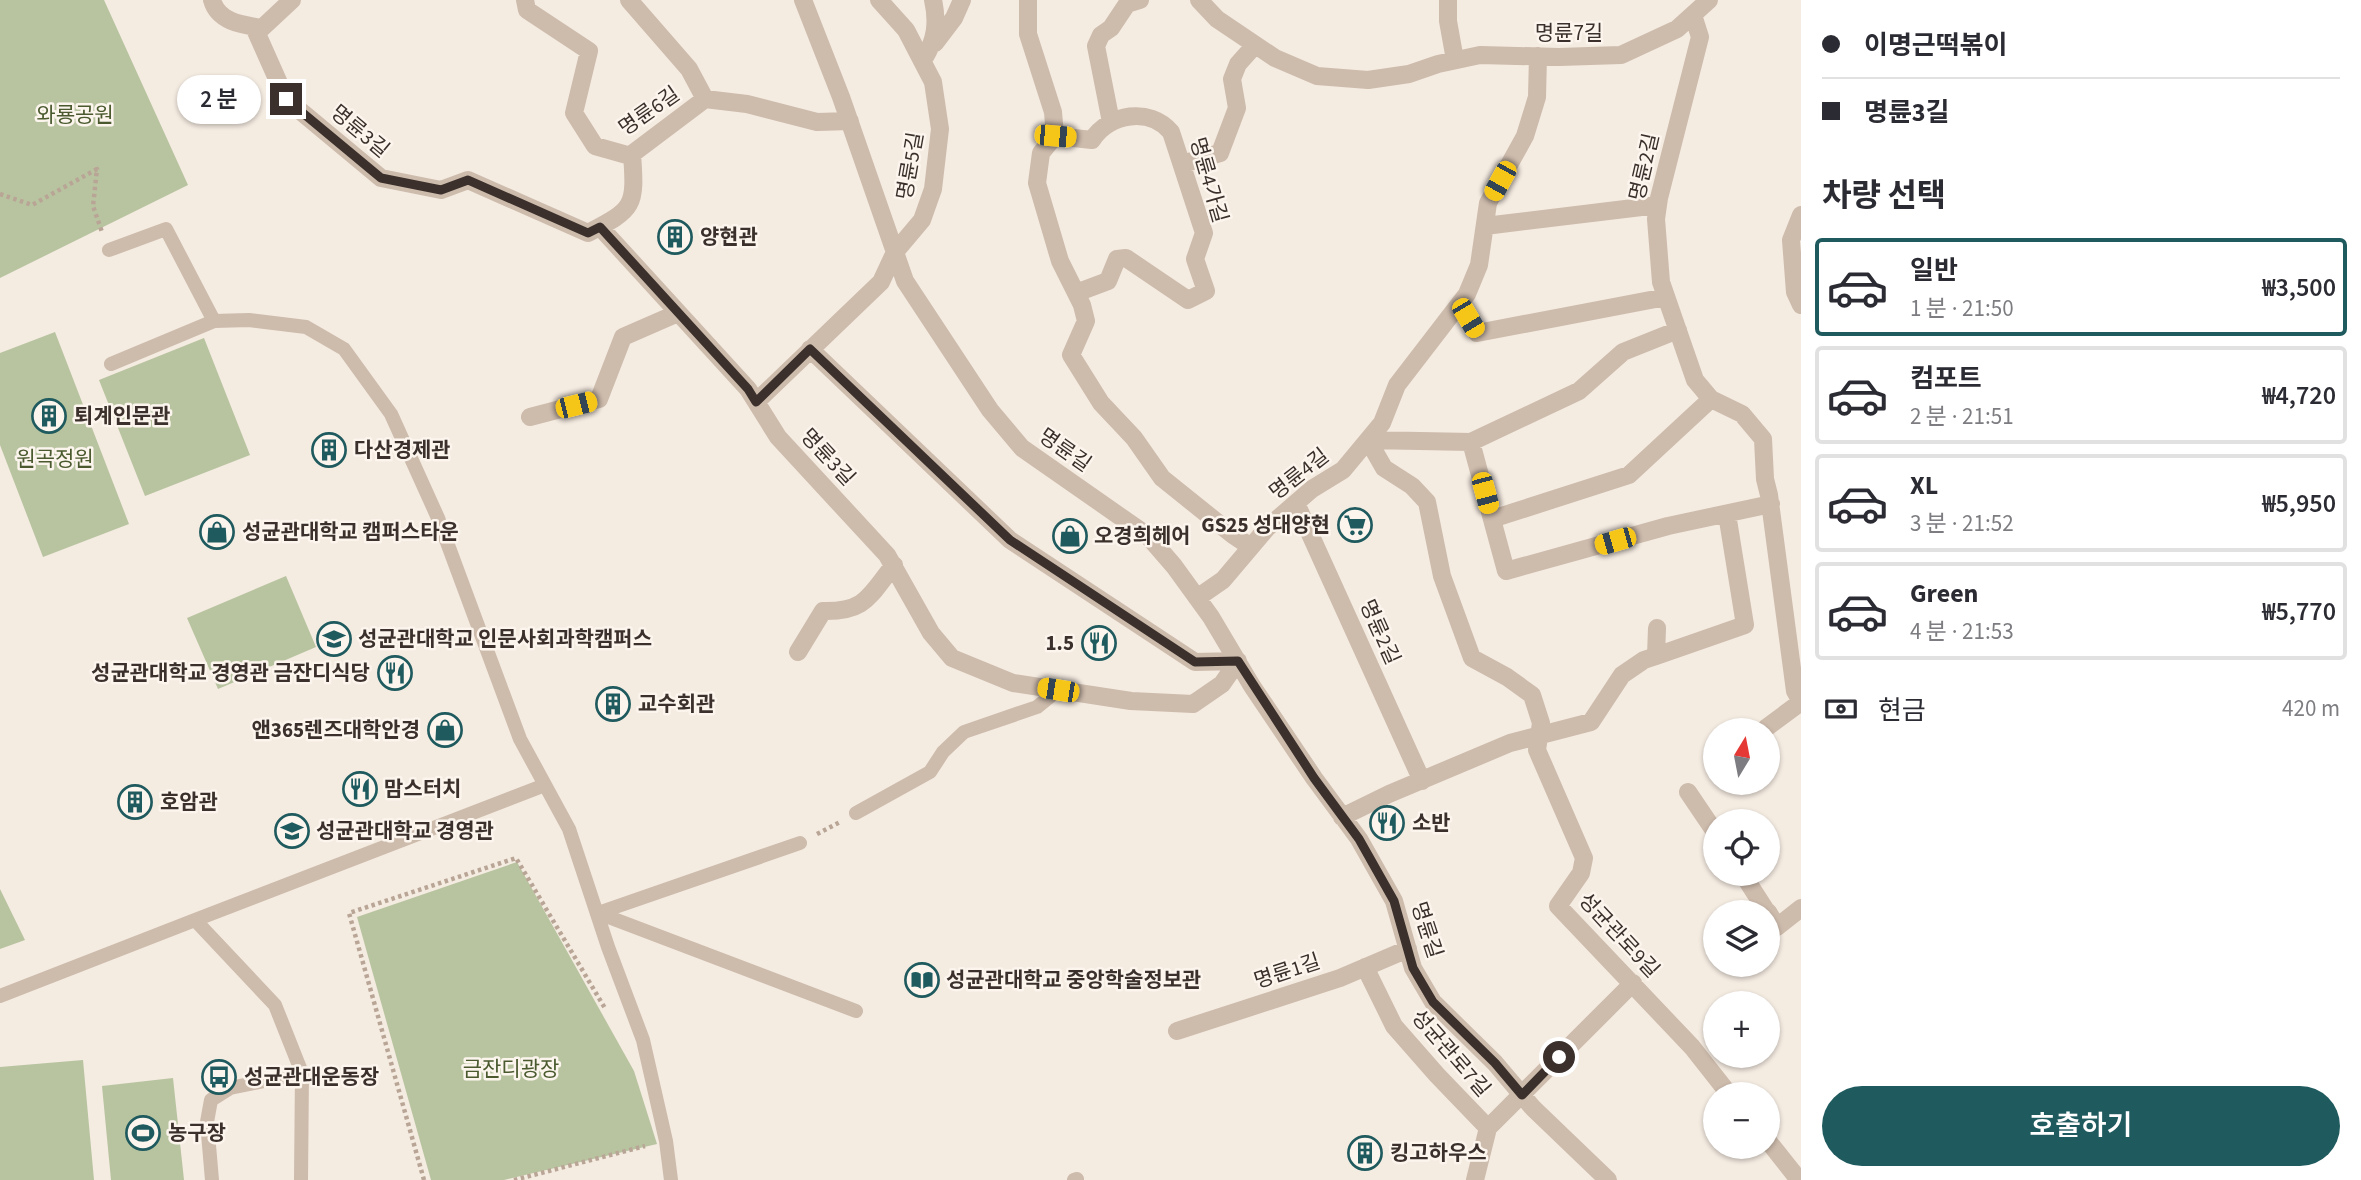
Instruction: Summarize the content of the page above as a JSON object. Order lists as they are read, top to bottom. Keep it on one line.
{"streets":{"street":["명륜7길","명륜6길","명륜3길","명륜5길","명륜2길","명륜4가길","명륜길","명륜4길","성균관로9길","명륜1길","성균관로7길"]},"crossings":[["명륜7길","명륜2길"],["명륜7길","명륜4길"],["명륜6길","명륜길"],["명륜3길","명륜길"],["명륜5길","명륜길"],["명륜2길","명륜4길"],["명륜길","명륜4길"],["명륜길","명륜1길"],["명륜길","성균관로7길"],["명륜4길","성균관로9길"],["명륜1길","성균관로7길"]],"parks":["와룡공원","원곡정원","금잔디광장"],"places":{"building":["양현관","퇴계인문관","다산경제관","교수회관","호암관","킹고하우스"],"supermarket":["GS25 성대양현"],"shop":["성균관대학교 캠퍼스타운","오경희헤어","앤365렌즈대학안경"],"school or university":["성균관대학교 인문사회과학캠퍼스","성균관대학교 경영관"],"restaurant":["1.5","성균관대학교 경영관 금잔디식당","맘스터치","소반"],"library":["성균관대학교 중앙학술정보관"],"bus stop":["성균관대운동장"],"sports":["농구장"]},"north":"top","page":{"banner":["이명근떡볶이","명륜3길"],"bubble":"2 분","heading":"차량 선택","list":[{"name":"일반","note":"1 분 · 21:50","value":"₩3,500"},{"name":"컴포트","note":"2 분 · 21:51","value":"₩4,720"},{"name":"XL","note":"3 분 · 21:52","value":"₩5,950"},{"name":"Green","note":"4 분 · 21:53","value":"₩5,770"}],"pay":["현금","420 m"],"map_buttons":["+","−"],"buttons":"호출하기"}}
